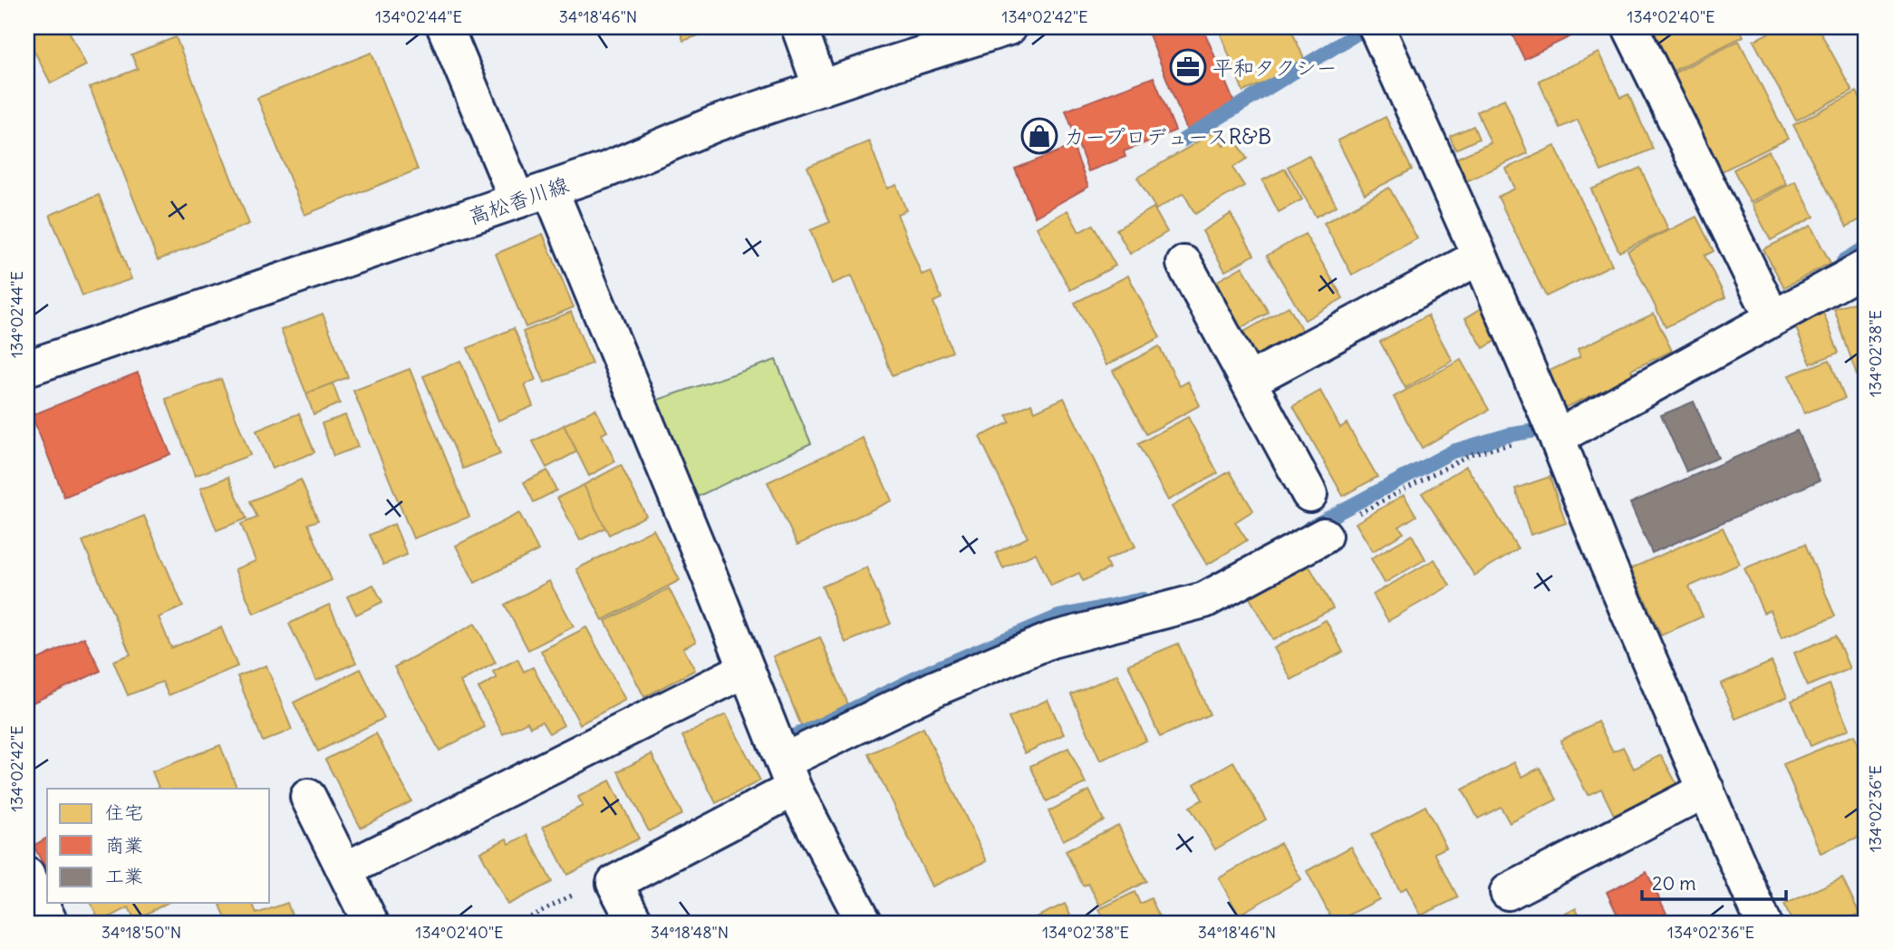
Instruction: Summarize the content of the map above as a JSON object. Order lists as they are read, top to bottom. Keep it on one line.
{"streets":{"main road":["高松香川線"]},"places":{"office":["平和タクシー"],"shop":["カープロデュースR&B"]},"legend":["住宅","商業","工業"],"scale_bar":"20 m","coordinates":["134°02'44\"E","34°18'46\"N","134°02'42\"E","134°02'40\"E","134°02'38\"E","134°02'36\"E","34°18'50\"N","34°18'48\"N"]}
